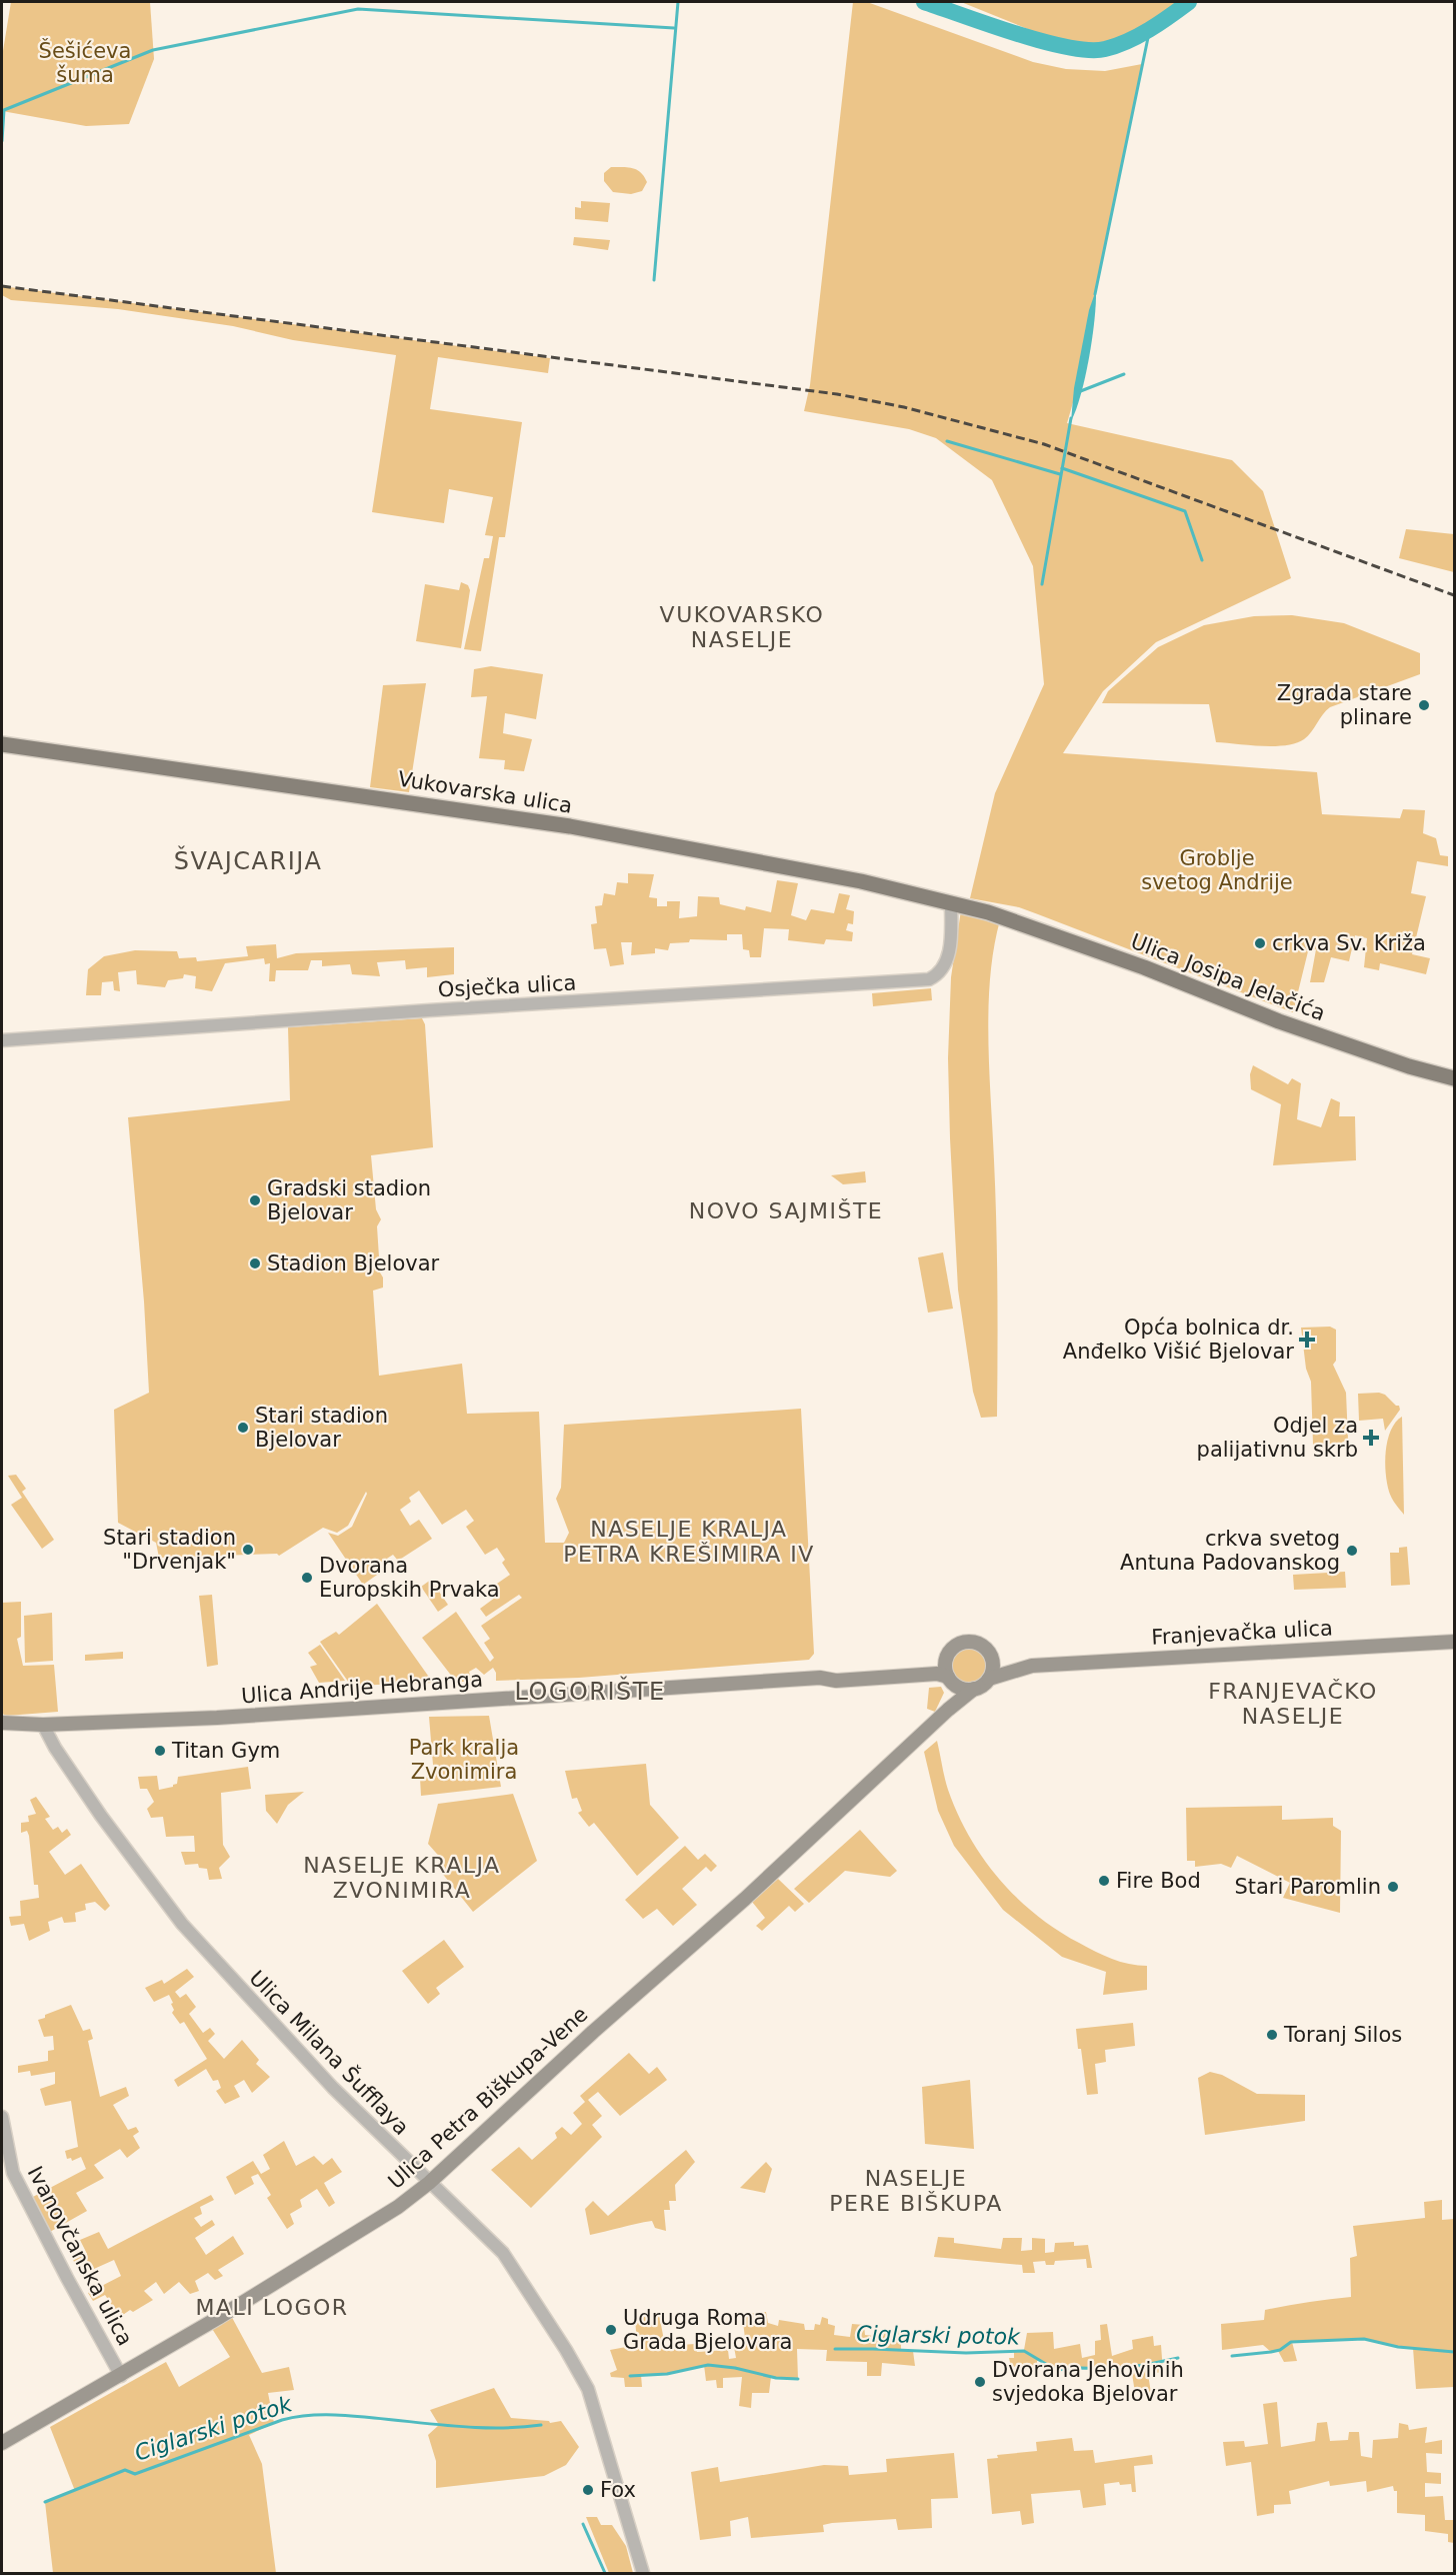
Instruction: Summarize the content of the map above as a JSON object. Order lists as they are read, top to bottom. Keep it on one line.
{"streets":{"main road":["Vukovarska ulica","Ulica Josipa Jelačića","Franjevačka ulica","Ulica Andrije Hebranga","Ulica Petra Biškupa-Vene"],"street":["Osječka ulica","Ulica Milana Šufflaya","Ivanovčanska ulica"]},"crossings":[["Vukovarska ulica","Ulica Josipa Jelačića"],["Vukovarska ulica","Osječka ulica"],["Franjevačka ulica","Ulica Andrije Hebranga"],["Franjevačka ulica","Ulica Petra Biškupa-Vene"],["Ulica Andrije Hebranga","Ulica Milana Šufflaya"],["Ulica Andrije Hebranga","Ulica Petra Biškupa-Vene"],["Ulica Milana Šufflaya","Ulica Petra Biškupa-Vene"],["Ulica Petra Biškupa-Vene","Ivanovčanska ulica"]],"districts":["VUKOVARSKO NASELJE","ŠVAJCARIJA","NOVO SAJMIŠTE","NASELJE KRALJA PETRA KREŠIMIRA IV","FRANJEVAČKO NASELJE","LOGORIŠTE","NASELJE KRALJA ZVONIMIRA","NASELJE PERE BIŠKUPA","MALI LOGOR"],"water":["Ciglarski potok"],"parks":["Šešićeva šuma","Groblje svetog Andrije","Park kralja Zvonimira"],"places":{"other":["Zgrada stare plinare","crkva Sv. Križa","Gradski stadion Bjelovar","Stadion Bjelovar","Stari stadion Bjelovar","Stari stadion \"Drvenjak\"","crkva svetog Antuna Padovanskog","Dvorana Europskih Prvaka","Titan Gym","Fire Bod","Stari Paromlin","Toranj Silos","Udruga Roma Grada Bjelovara","Dvorana Jehovinih svjedoka Bjelovar","Fox"],"health":["Opća bolnica dr. Anđelko Višić Bjelovar","Odjel za palijativnu skrb"]}}
